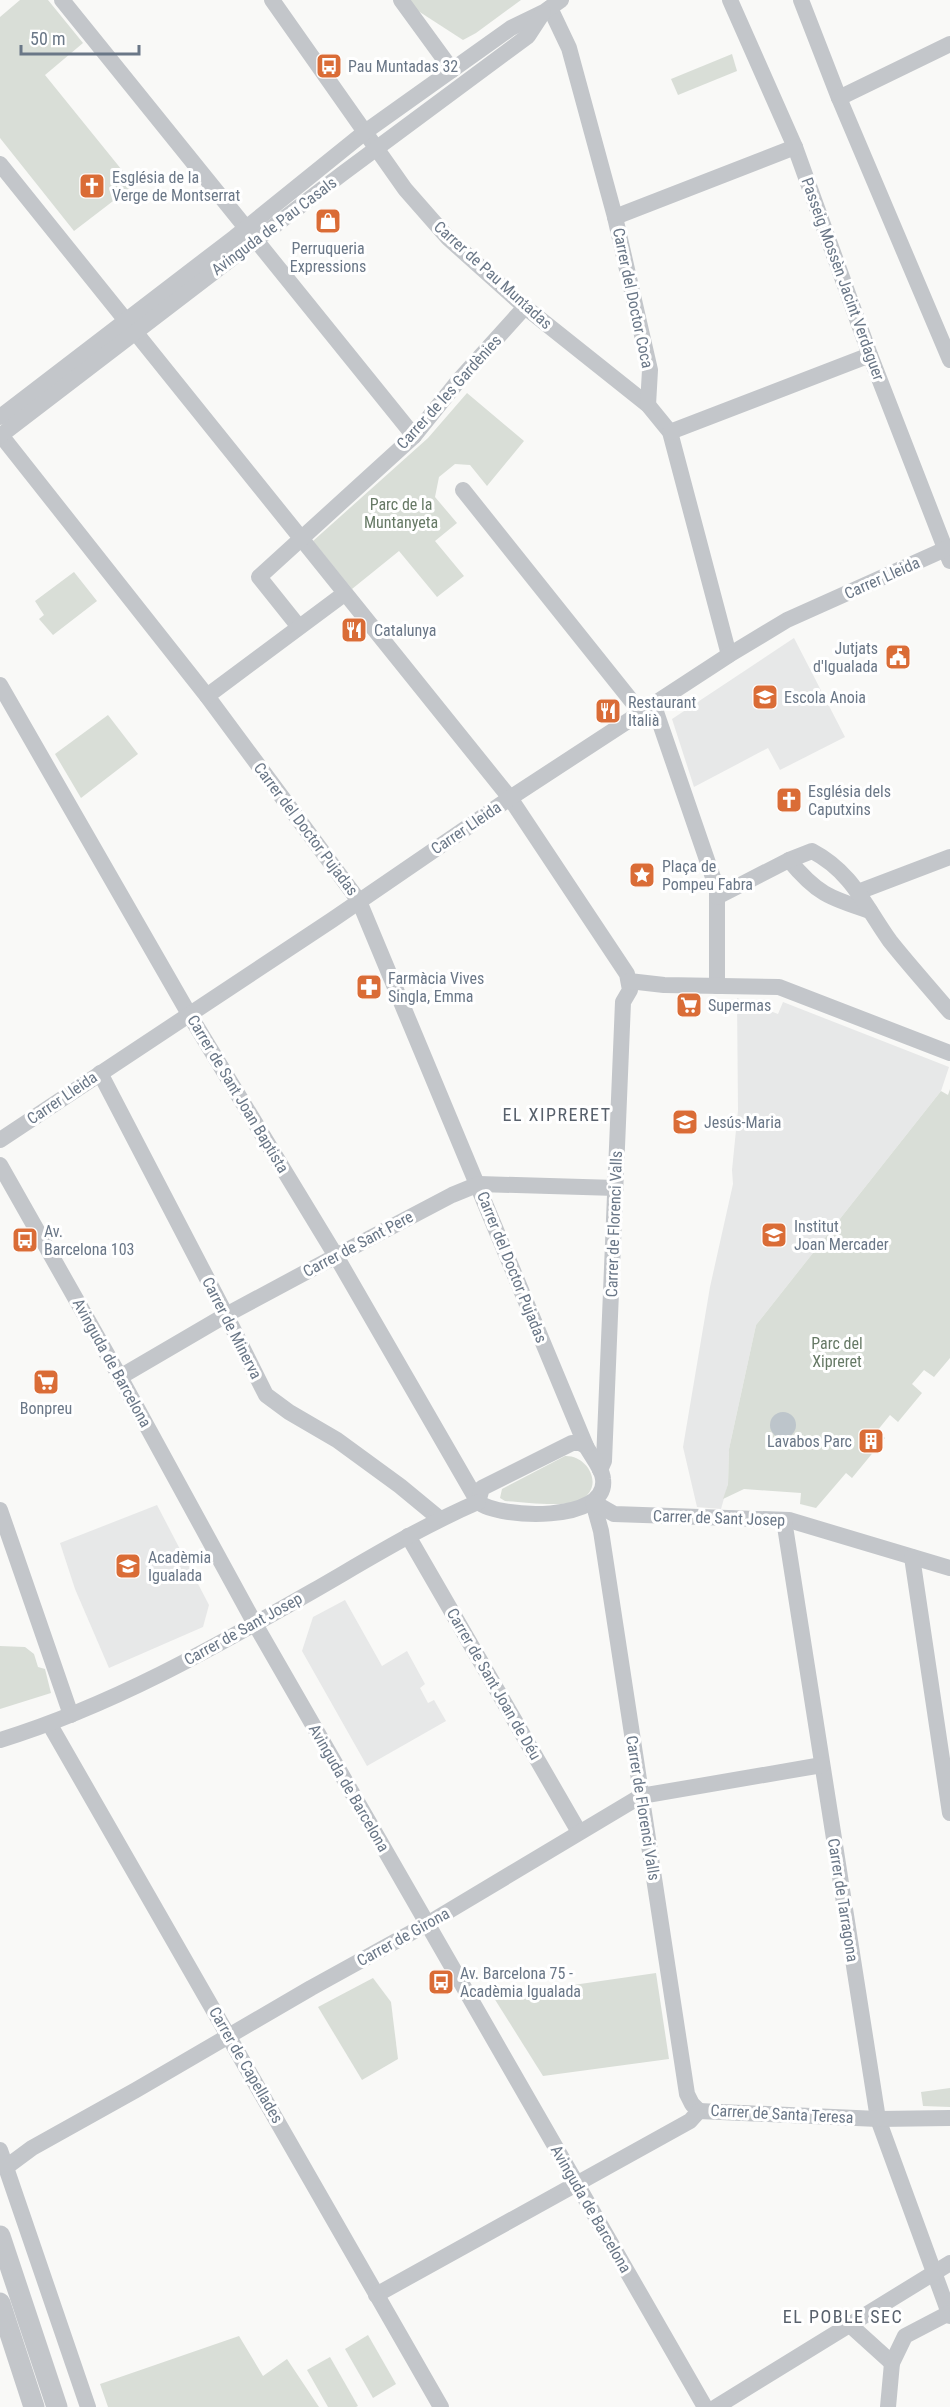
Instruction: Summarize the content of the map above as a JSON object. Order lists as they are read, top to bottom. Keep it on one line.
{"streets":{"street":["Avinguda de Pau Casals","Carrer de Pau Muntadas","Passeig Mossèn Jacint Verdaguer","Carrer del Doctor Coca","Carrer de les Gardènies","Carrer Lleida","Carrer del Doctor Pujadas","Carrer de Sant Joan Baptista","Carrer de Florenci Valls","Carrer de Sant Pere","Carrer de Minerva","Avinguda de Barcelona","Carrer de Sant Josep","Carrer de Sant Joan de Déu","Carrer de Tarragona","Carrer de Girona","Carrer de Capellades","Carrer de Santa Teresa"]},"crossings":[["Avinguda de Pau Casals","Carrer de Pau Muntadas"],["Avinguda de Pau Casals","Carrer del Doctor Coca"],["Avinguda de Pau Casals","Carrer del Doctor Pujadas"],["Carrer de Pau Muntadas","Carrer del Doctor Coca"],["Carrer de Pau Muntadas","Carrer de les Gardènies"],["Passeig Mossèn Jacint Verdaguer","Carrer Lleida"],["Carrer Lleida","Carrer del Doctor Pujadas"],["Carrer Lleida","Carrer de Sant Joan Baptista"],["Carrer Lleida","Carrer de Minerva"],["Carrer del Doctor Pujadas","Carrer de Florenci Valls"],["Carrer del Doctor Pujadas","Carrer de Sant Pere"],["Carrer de Sant Joan Baptista","Carrer de Sant Pere"],["Carrer de Sant Joan Baptista","Carrer de Sant Josep"],["Carrer de Florenci Valls","Carrer de Sant Pere"],["Carrer de Florenci Valls","Carrer de Sant Josep"],["Carrer de Florenci Valls","Carrer de Girona"],["Carrer de Florenci Valls","Carrer de Santa Teresa"],["Carrer de Sant Pere","Carrer de Minerva"],["Carrer de Sant Pere","Avinguda de Barcelona"],["Carrer de Minerva","Carrer de Sant Josep"],["Avinguda de Barcelona","Carrer de Sant Josep"],["Avinguda de Barcelona","Carrer de Girona"],["Avinguda de Barcelona","Carrer de Santa Teresa"],["Carrer de Sant Josep","Carrer de Sant Joan de Déu"],["Carrer de Sant Josep","Carrer de Tarragona"],["Carrer de Sant Josep","Carrer de Capellades"],["Carrer de Sant Joan de Déu","Carrer de Girona"],["Carrer de Tarragona","Carrer de Girona"],["Carrer de Tarragona","Carrer de Santa Teresa"],["Carrer de Girona","Carrer de Capellades"],["Carrer de Capellades","Carrer de Santa Teresa"]],"districts":["EL XIPRERET","EL POBLE SEC"],"parks":["Parc de la Muntanyeta","Parc del Xipreret"],"places":{"bus stop":["Pau Muntadas 32","Av. Barcelona 103","Av. Barcelona 75 - Acadèmia Igualada"],"church":["Església de la Verge de Montserrat","Església dels Caputxins"],"shop":["Perruqueria Expressions"],"restaurant":["Catalunya","Restaurant Italià"],"public building":["Jutjats d'Igualada"],"school or university":["Escola Anoia","Jesús-Maria","Institut Joan Mercader","Acadèmia Igualada"],"place":["Plaça de Pompeu Fabra"],"pharmacy":["Farmàcia Vives Singla, Emma"],"supermarket":["Supermas","Bonpreu"],"building":["Lavabos Parc"]},"scale_bar":"50 m"}
